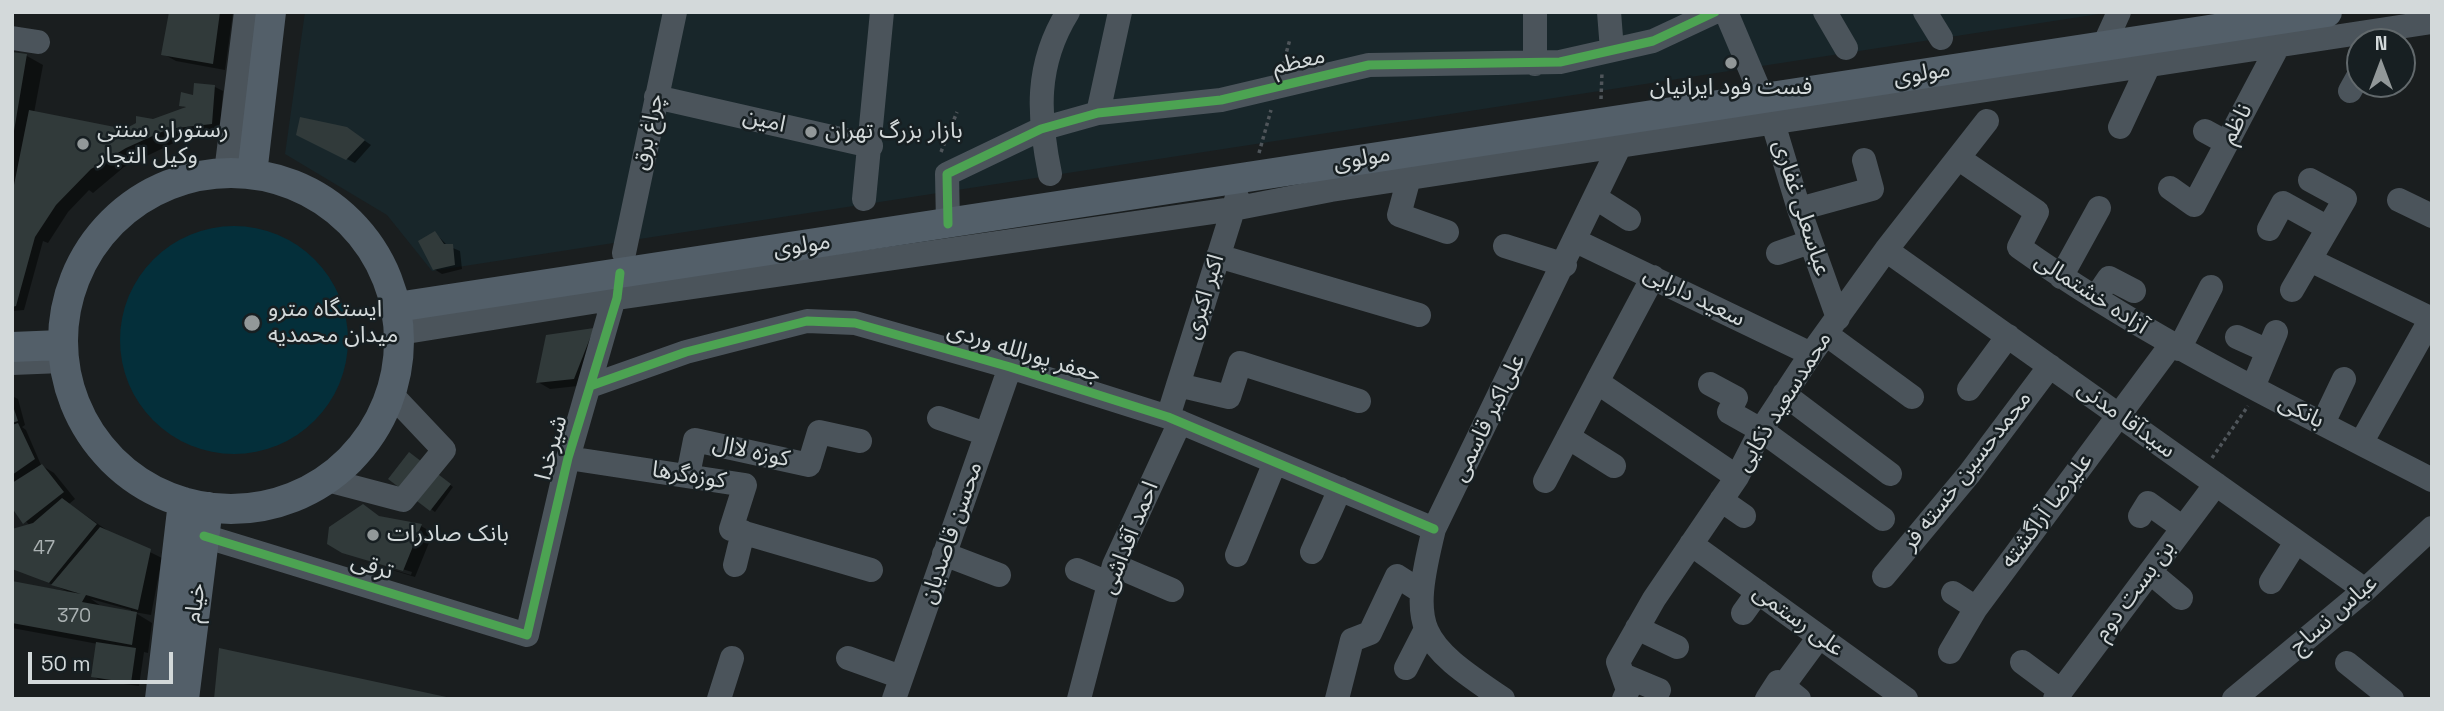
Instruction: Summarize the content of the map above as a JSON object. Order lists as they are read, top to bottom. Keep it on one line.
{"streets":{"main road":["مولوی","خیام"],"street":["معظم","امین","ناظم","چراغ برق","عباسعلی غفاری","آزاده خشتمالی","اکبر اکبری","سعید دارابی","جعفر پورالله وردی","محمدسعید ذکایی","بانکی","علی‌اکبر قاسمی","سیدآقا مدنی","شیرخدا","کوزه لاال","محمدحسین خسته فر","کوزه‌گرها","علیرضا آراگشته","محسن قاصدیان","احمد آقداشی","ترقی","بن بست دوم","عباس نساج","علی رستمی"]},"crossings":[["مولوی","ناظم"],["مولوی","چراغ برق"],["مولوی","عباسعلی غفاری"],["مولوی","اکبر اکبری"],["مولوی","محمدسعید ذکایی"],["مولوی","علی‌اکبر قاسمی"],["مولوی","شیرخدا"],["امین","چراغ برق"],["چراغ برق","شیرخدا"],["عباسعلی غفاری","محمدسعید ذکایی"],["آزاده خشتمالی","محمدسعید ذکایی"],["آزاده خشتمالی","بانکی"],["آزاده خشتمالی","علیرضا آراگشته"],["اکبر اکبری","جعفر پورالله وردی"],["اکبر اکبری","احمد آقداشی"],["سعید دارابی","محمدسعید ذکایی"],["سعید دارابی","علی‌اکبر قاسمی"],["جعفر پورالله وردی","علی‌اکبر قاسمی"],["جعفر پورالله وردی","شیرخدا"],["جعفر پورالله وردی","محسن قاصدیان"],["جعفر پورالله وردی","احمد آقداشی"],["محمدسعید ذکایی","سیدآقا مدنی"],["محمدسعید ذکایی","علی رستمی"],["بانکی","علیرضا آراگشته"],["سیدآقا مدنی","محمدحسین خسته فر"],["سیدآقا مدنی","علیرضا آراگشته"],["سیدآقا مدنی","بن بست دوم"],["سیدآقا مدنی","عباس نساج"],["شیرخدا","کوزه‌گرها"],["شیرخدا","ترقی"],["کوزه لاال","کوزه‌گرها"],["ترقی","خیام"]],"places":["فست فود ایرانیان","بازار بزرگ تهران","رستوران سنتی وکیل التجار","ایستگاه مترو میدان محمدیه","بانک صادرات"],"house_numbers":["47","370"],"scale_bar":"50 m","north":"top"}
